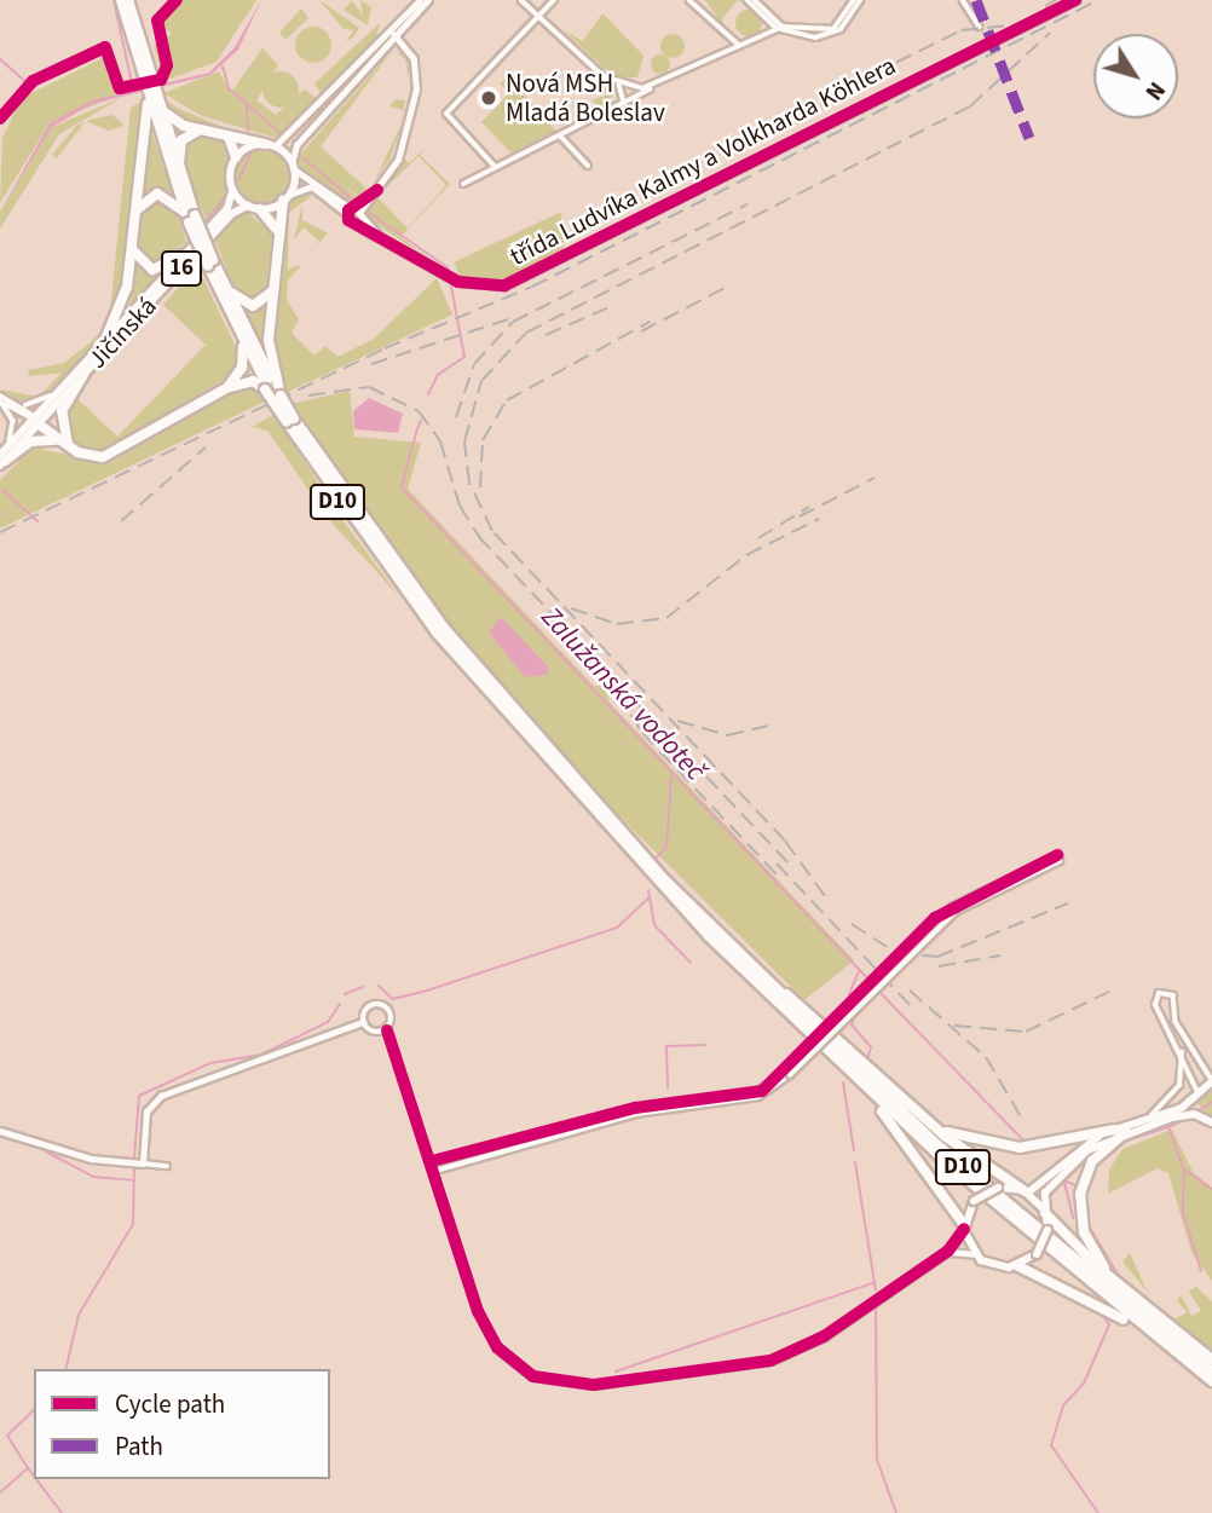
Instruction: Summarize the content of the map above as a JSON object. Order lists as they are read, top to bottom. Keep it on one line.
{"streets":{"highway":["16","D10"],"main road":["Jičínská"],"street":["třída Ludvíka Kalmy a Volkharda Köhlera"]},"crossings":[["16","Jičínská"],["16","D10"]],"water":["Zalužanská vodoteč"],"places":["Nová MSH Mladá Boleslav"],"legend":["Cycle path","Path"],"north":"bottom right"}
